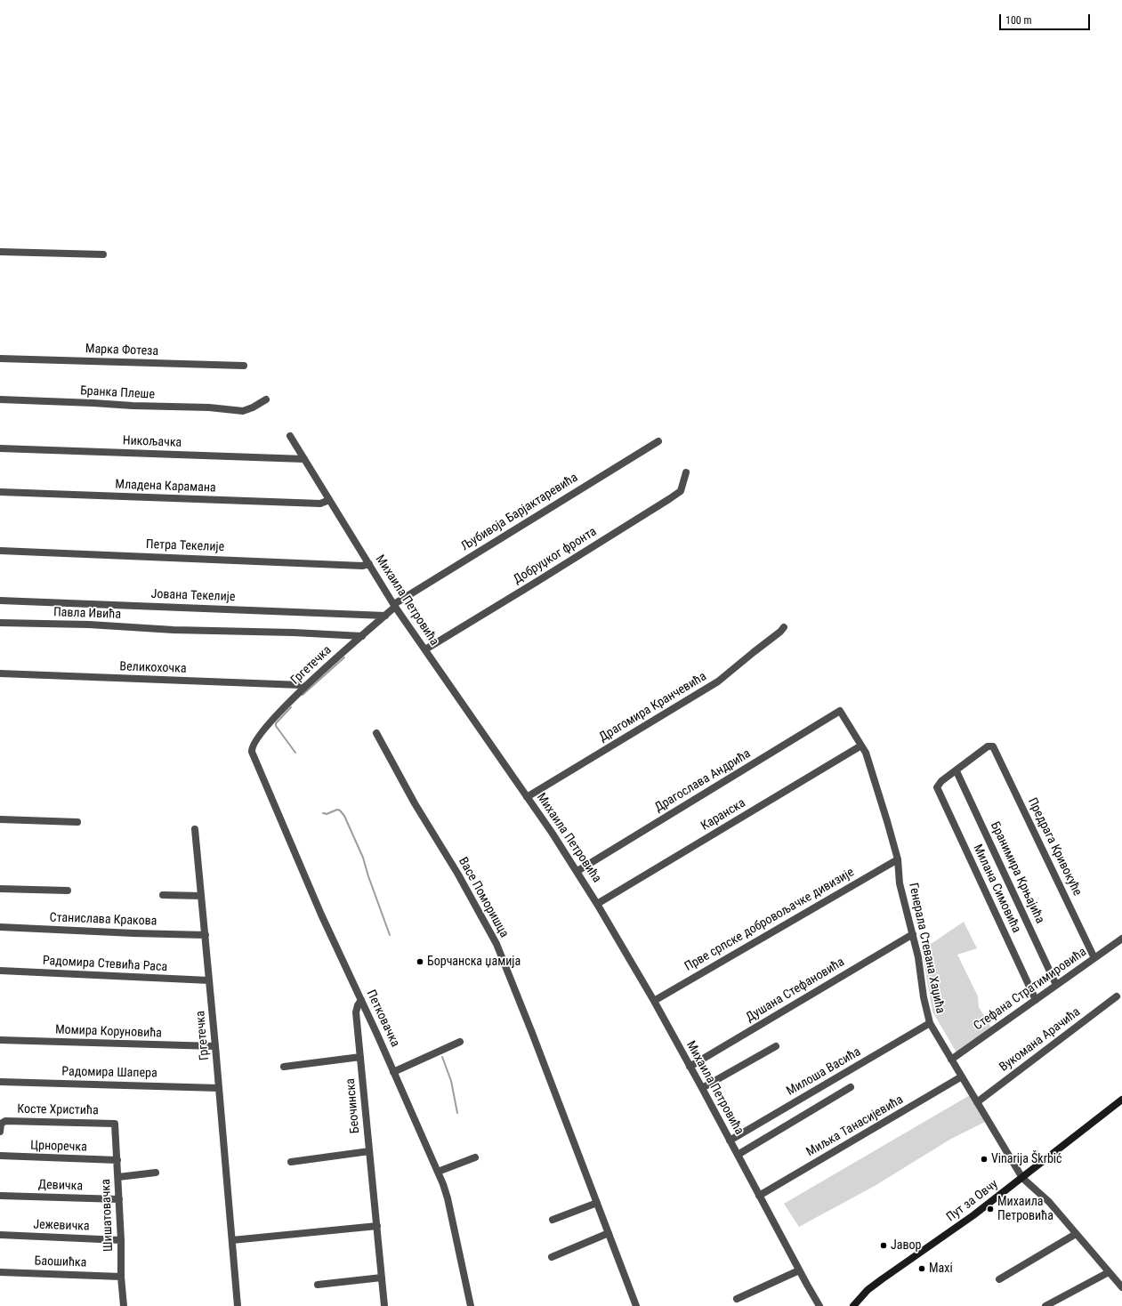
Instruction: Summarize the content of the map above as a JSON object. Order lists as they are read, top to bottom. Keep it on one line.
{"streets":{"street":["Марка Фотеза","Бранка Плеше","Никољачка","Младена Карамана","Љубивоја Барјактаревића","Петра Текелије","Добруџког фронта","Јована Текелије","Михаила Петровића","Павла Ивића","Гргетечка","Великохочка","Драгомира Кранчевића","Драгослава Андрића","Каранска","Предрага Кривокуће","Бранимира Крњајића","Милана Симовића","Васе Поморишца","Станислава Кракова","Прве српске добровољачке дивизије","Генерала Стевана Хаџића","Радомира Стевића Раса","Стефана Стратимировића","Душана Стефановића","Петковачка","Момира Коруновића","Вукомана Арачића","Милоша Васића","Радомира Шапера","Беочинска","Косте Христића","Миљка Танасијевића","Црноречка","Девичка","Пут за Овчу","Шишатовачка","Јежевичка","Баошићка"]},"crossings":[["Никољачка","Михаила Петровића"],["Младена Карамана","Михаила Петровића"],["Љубивоја Барјактаревића","Михаила Петровића"],["Љубивоја Барјактаревића","Гргетечка"],["Петра Текелије","Михаила Петровића"],["Добруџког фронта","Михаила Петровића"],["Јована Текелије","Гргетечка"],["Михаила Петровића","Гргетечка"],["Михаила Петровића","Драгомира Кранчевића"],["Михаила Петровића","Драгослава Андрића"],["Михаила Петровића","Каранска"],["Михаила Петровића","Прве српске добровољачке дивизије"],["Михаила Петровића","Душана Стефановића"],["Михаила Петровића","Милоша Васића"],["Михаила Петровића","Миљка Танасијевића"],["Павла Ивића","Гргетечка"],["Гргетечка","Великохочка"],["Гргетечка","Станислава Кракова"],["Гргетечка","Радомира Стевића Раса"],["Гргетечка","Петковачка"],["Гргетечка","Момира Коруновића"],["Гргетечка","Радомира Шапера"],["Драгослава Андрића","Генерала Стевана Хаџића"],["Каранска","Генерала Стевана Хаџића"],["Предрага Кривокуће","Бранимира Крњајића"],["Предрага Кривокуће","Милана Симовића"],["Предрага Кривокуће","Стефана Стратимировића"],["Бранимира Крњајића","Милана Симовића"],["Бранимира Крњајића","Стефана Стратимировића"],["Милана Симовића","Стефана Стратимировића"],["Прве српске добровољачке дивизије","Генерала Стевана Хаџића"],["Генерала Стевана Хаџића","Стефана Стратимировића"],["Генерала Стевана Хаџића","Душана Стефановића"],["Генерала Стевана Хаџића","Вукомана Арачића"],["Генерала Стевана Хаџића","Милоша Васића"],["Генерала Стевана Хаџића","Миљка Танасијевића"],["Генерала Стевана Хаџића","Пут за Овчу"],["Петковачка","Беочинска"],["Косте Христића","Шишатовачка"],["Црноречка","Шишатовачка"],["Девичка","Шишатовачка"],["Шишатовачка","Јежевичка"],["Шишатовачка","Баошићка"]],"places":["Борчанска џамија","Vinarija Škrbić","Михаила Петровића","Јавор","Maxi"],"scale_bar":"100 m"}
